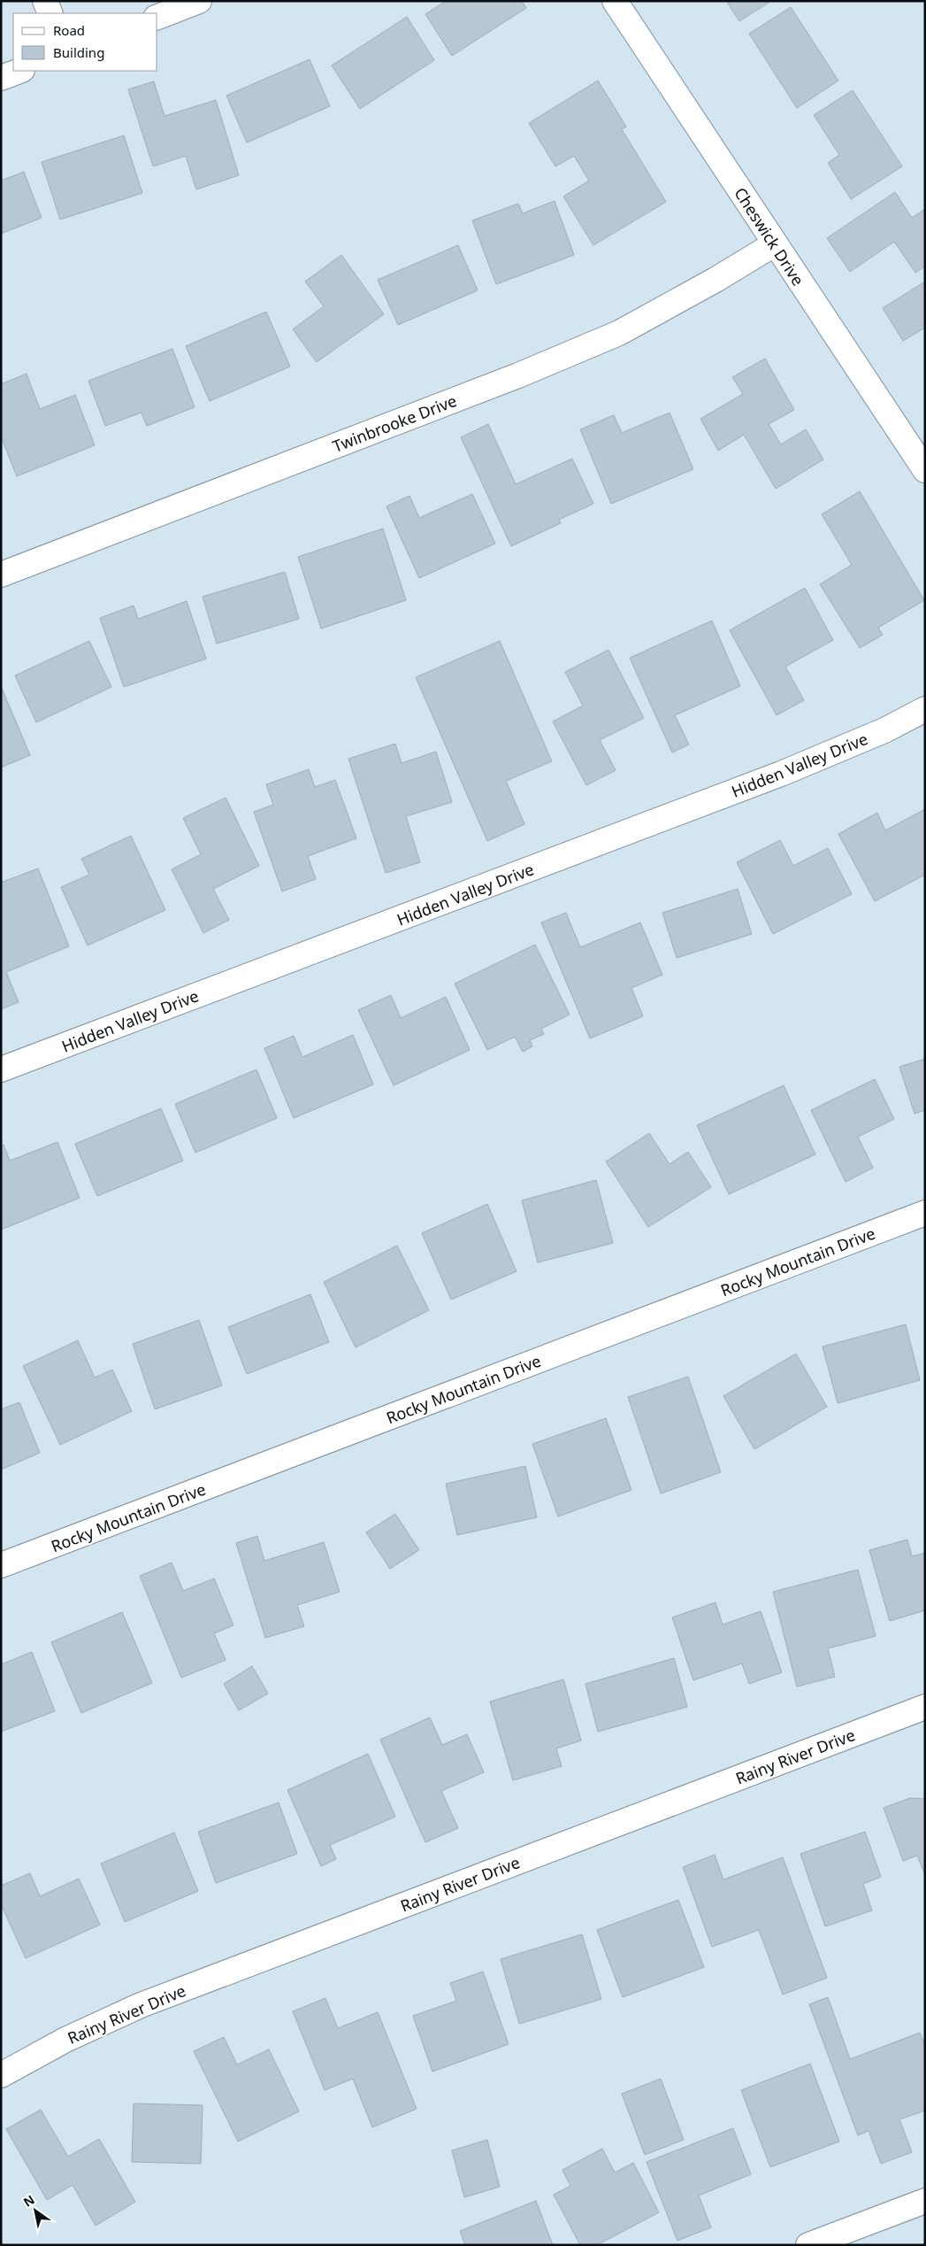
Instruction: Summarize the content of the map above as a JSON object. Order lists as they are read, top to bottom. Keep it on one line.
{"streets":{"street":["Cheswick Drive","Twinbrooke Drive","Hidden Valley Drive","Rocky Mountain Drive","Rainy River Drive"]},"crossings":[["Cheswick Drive","Twinbrooke Drive"]],"legend":["Road","Building"],"north":"top left"}
